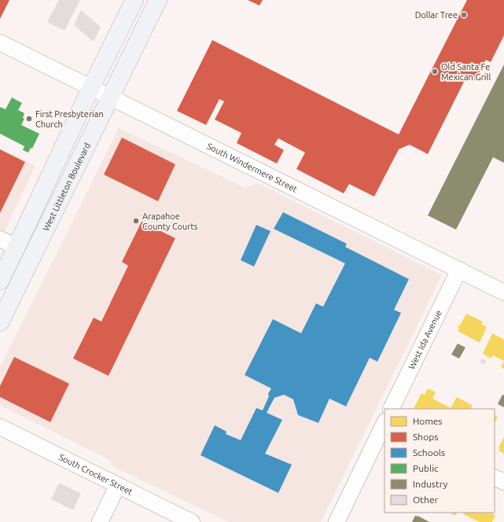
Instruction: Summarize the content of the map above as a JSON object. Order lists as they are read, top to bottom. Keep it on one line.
{"streets":{"main road":["West Littleton Boulevard"],"street":["South Windermere Street","West Ida Avenue","South Crocker Street"]},"crossings":[["South Windermere Street","West Littleton Boulevard"],["South Windermere Street","West Ida Avenue"]],"places":["Dollar Tree","Old Santa Fe Mexican Grill","First Presbyterian Church","Arapahoe County Courts"],"legend":["Homes","Shops","Schools","Public","Industry","Other"]}
